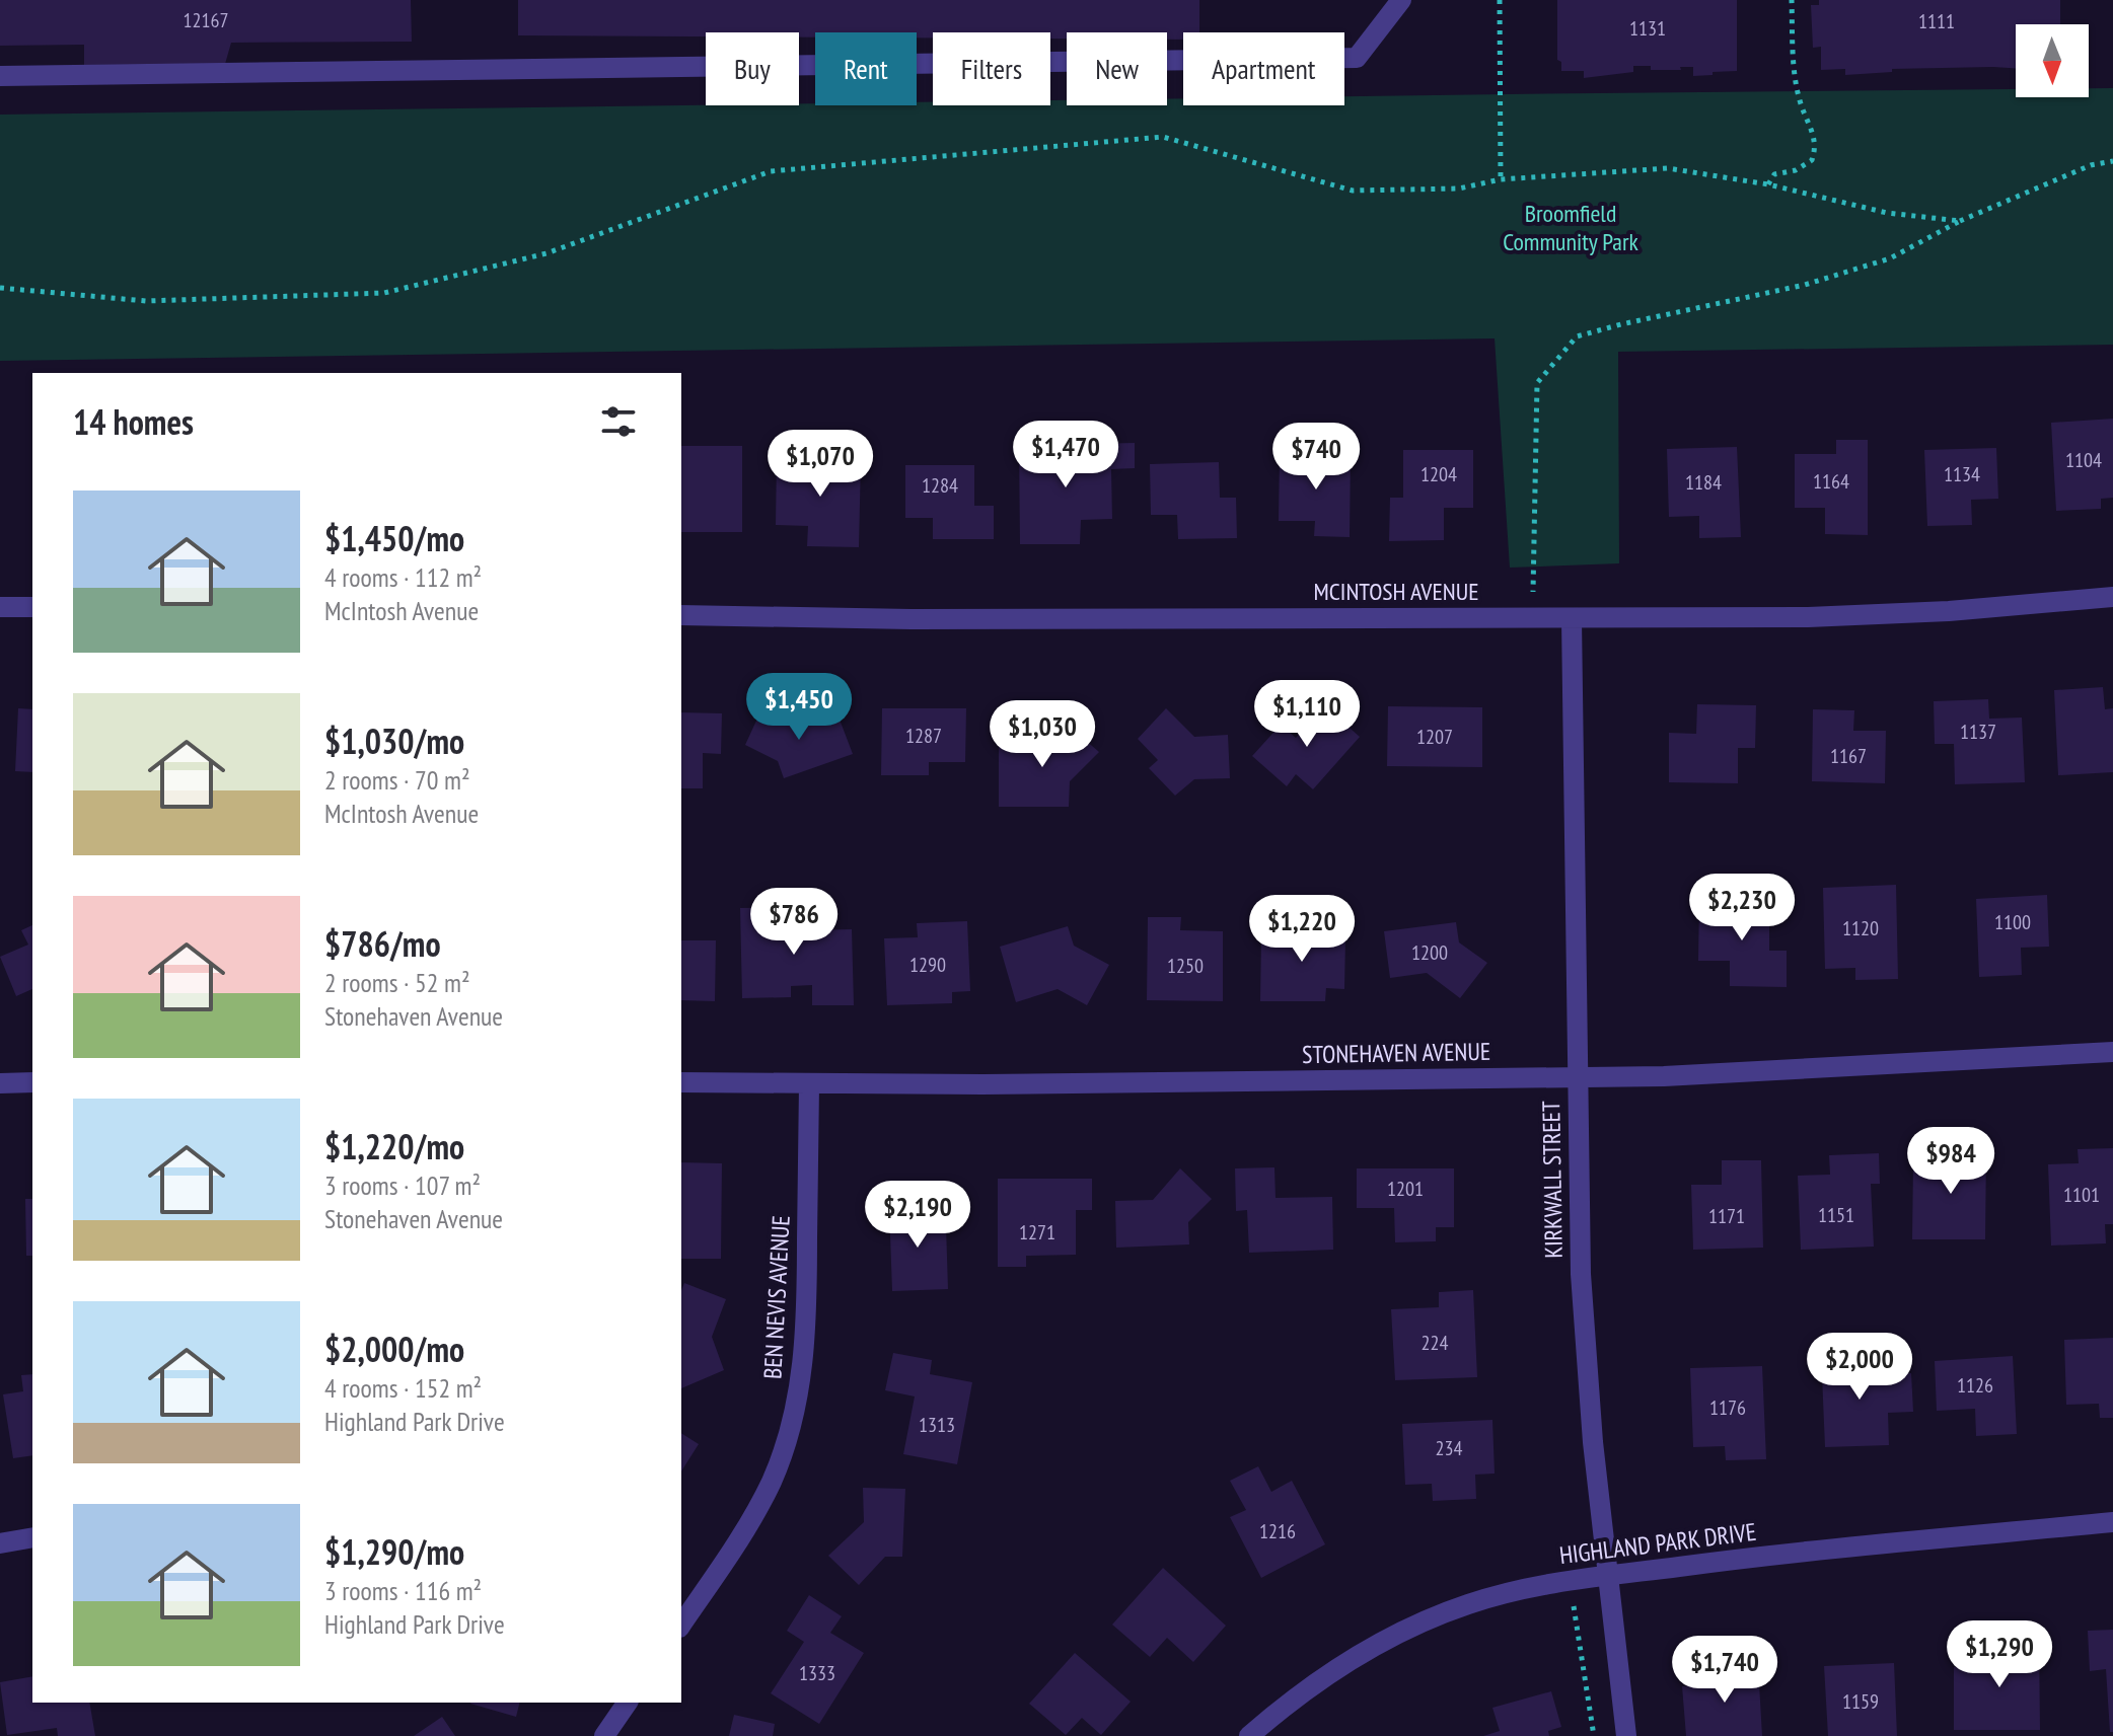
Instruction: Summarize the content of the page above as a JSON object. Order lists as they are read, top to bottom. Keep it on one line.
{"streets":{"street":["MCINTOSH AVENUE","STONEHAVEN AVENUE","KIRKWALL STREET","BEN NEVIS AVENUE","HIGHLAND PARK DRIVE"]},"crossings":[["MCINTOSH AVENUE","KIRKWALL STREET"],["STONEHAVEN AVENUE","KIRKWALL STREET"],["STONEHAVEN AVENUE","BEN NEVIS AVENUE"],["KIRKWALL STREET","HIGHLAND PARK DRIVE"]],"parks":["Broomfield Community Park"],"house_numbers":["12167","1111","1131","1104","1204","1134","1164","1184","1284","1137","1287","1207","1167","1100","1120","1200","1290","1250","1201","1101","1151","1171","1271","224","1126","1176","1313","234","1216","1333","1159"],"north":"bottom","page":{"chip":["Buy","Rent","Filters","New","Apartment"],"heading":"14 homes","price":["$1,470","$740","$1,070","$1,450","$1,110","$1,030","$2,230","$786","$1,220","$984","$2,190","$2,000","$1,290","$1,740"],"list":[{"name":"$1,450/mo","note":"4 rooms · 112 m² · McIntosh Avenue"},{"name":"$1,030/mo","note":"2 rooms · 70 m² · McIntosh Avenue"},{"name":"$786/mo","note":"2 rooms · 52 m² · Stonehaven Avenue"},{"name":"$1,220/mo","note":"3 rooms · 107 m² · Stonehaven Avenue"},{"name":"$2,000/mo","note":"4 rooms · 152 m² · Highland Park Drive"},{"name":"$1,290/mo","note":"3 rooms · 116 m² · Highland Park Drive"}]}}
